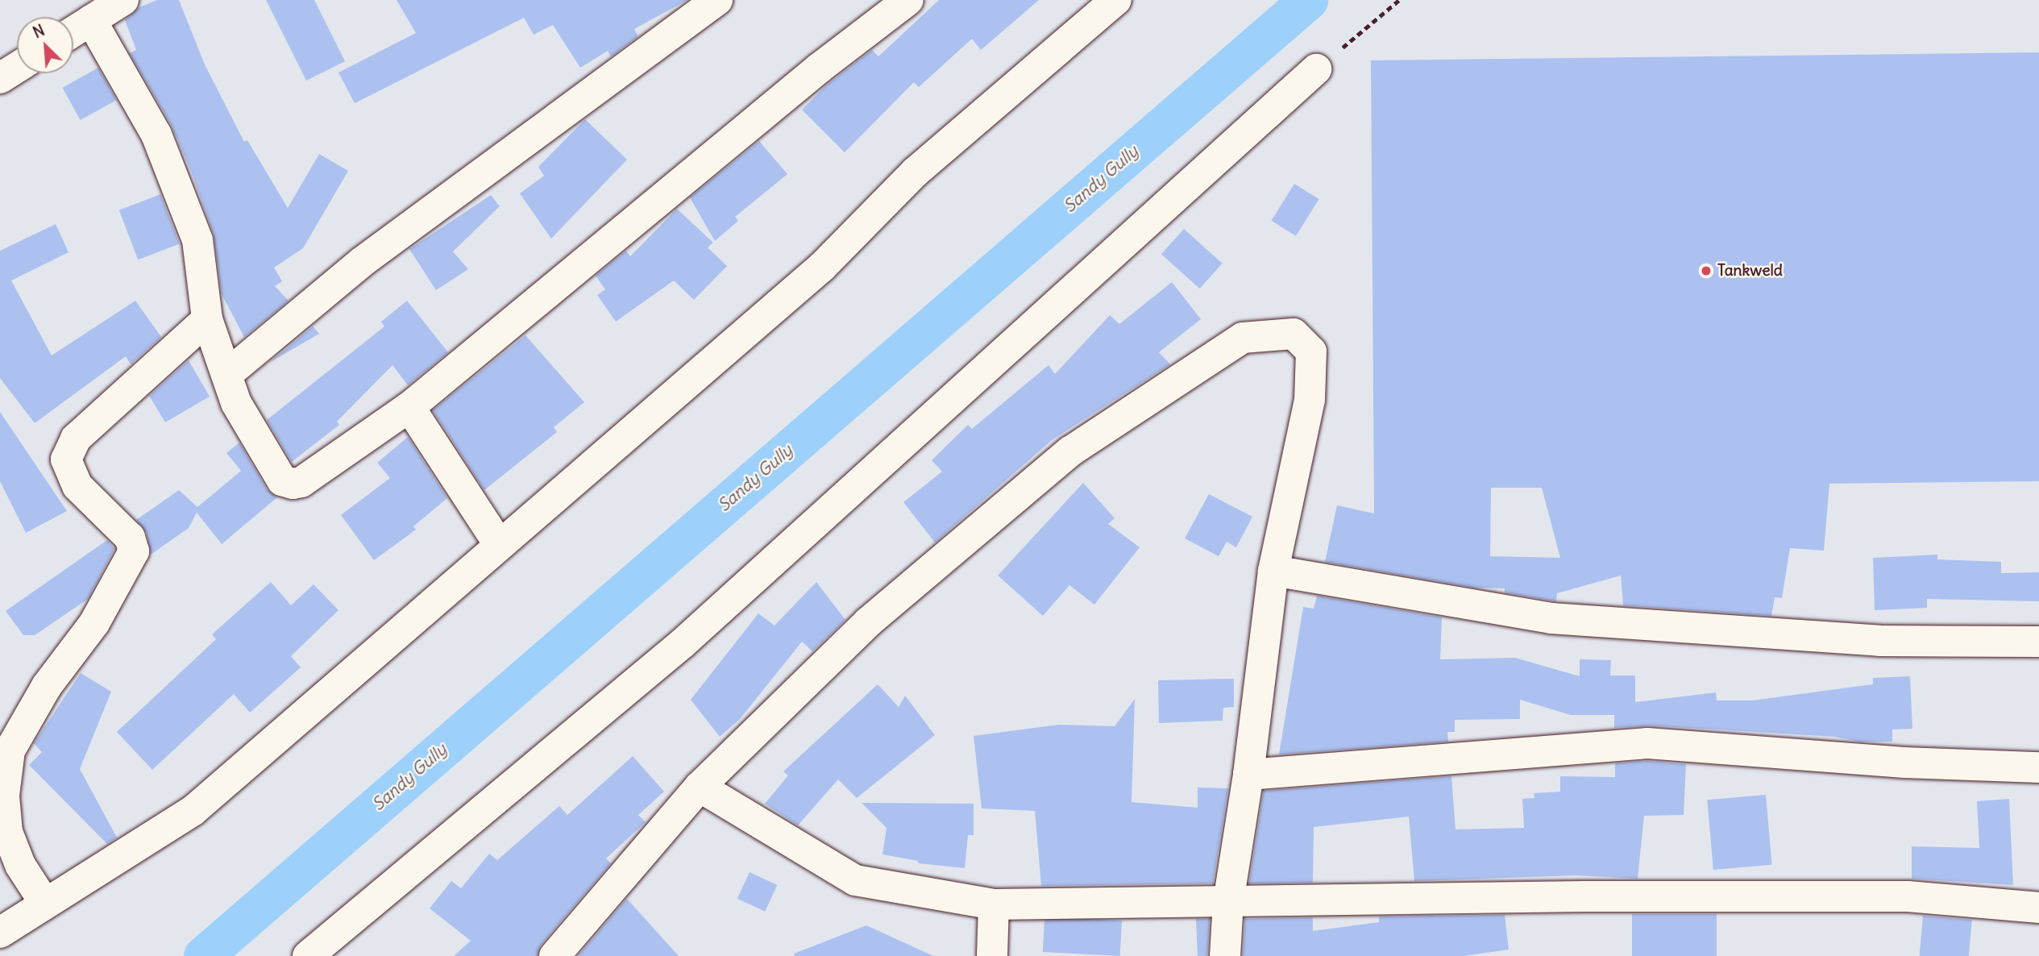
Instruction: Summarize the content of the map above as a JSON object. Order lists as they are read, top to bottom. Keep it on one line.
{"water":["Sandy Gully"],"places":["Tankweld"],"north":"top left"}
